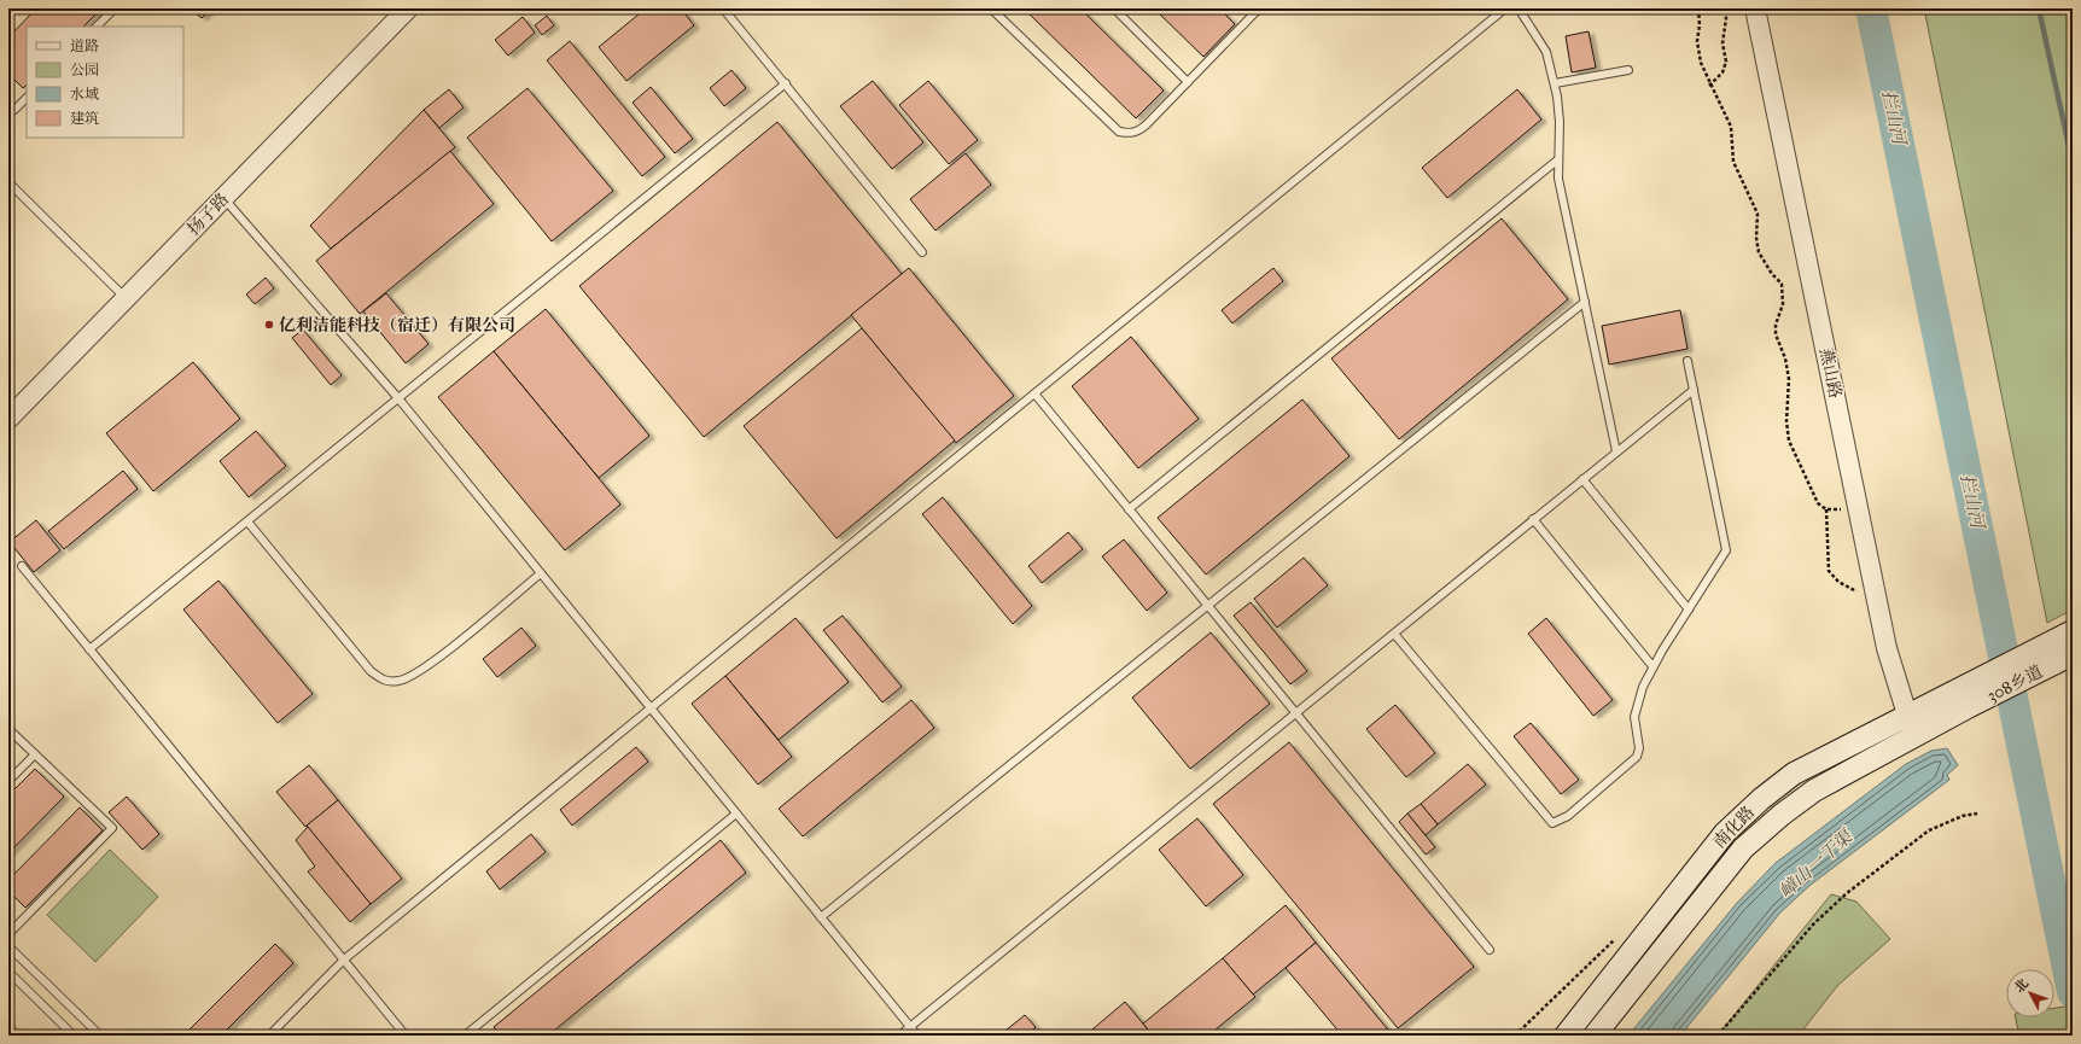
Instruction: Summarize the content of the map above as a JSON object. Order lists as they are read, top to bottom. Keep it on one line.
{"streets":{"main road":["308乡道","南化路"],"street":["扬子路","燕山路"]},"crossings":[["燕山路","南化路"],["308乡道","南化路"]],"water":["拦山河","嶂山一干渠"],"places":["亿利洁能科技（宿迁）有限公司"],"legend":["道路","公园","水域","建筑"],"north":"top left"}
